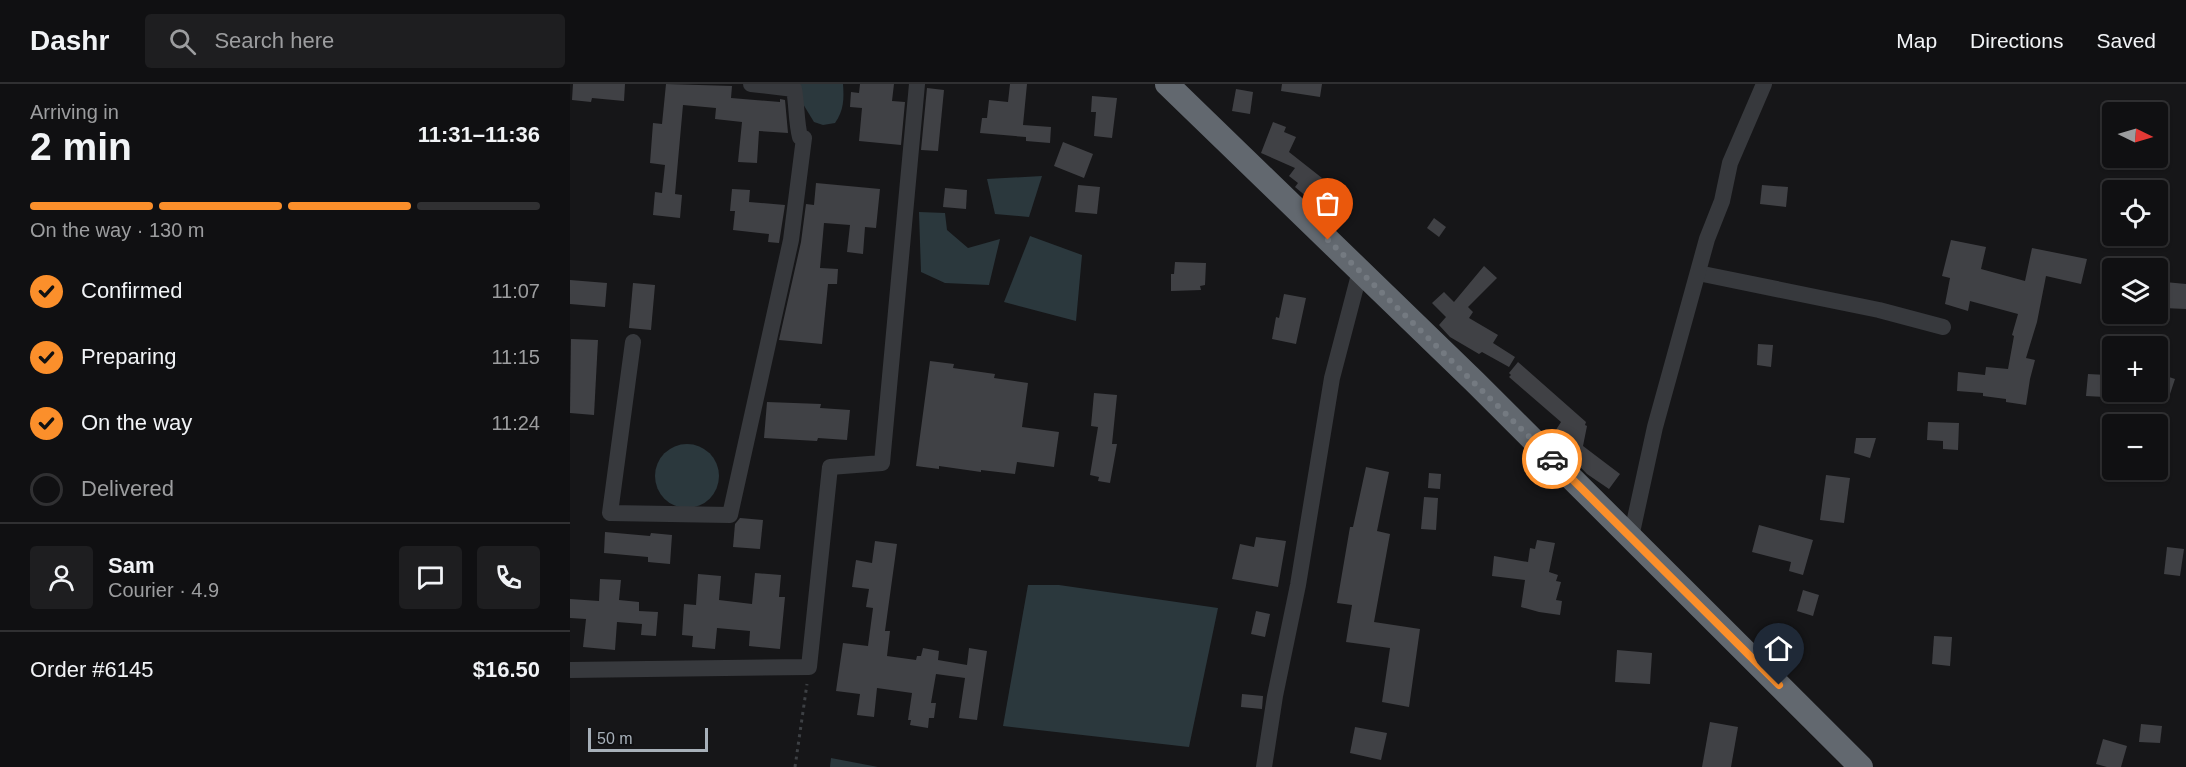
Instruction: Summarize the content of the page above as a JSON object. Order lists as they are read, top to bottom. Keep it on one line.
{"scale_bar":"50 m","north":"right","page":{"header":"Dashr","search":"Search here","nav":["Map","Directions","Saved"],"heading":["2 min","Arriving in","11:31–11:36"],"panel":["Sam","Courier · 4.9","Order #6145","$16.50"],"map_buttons":["+","−"],"bar":"On the way · 130 m","list":[["Confirmed","11:07"],["Preparing","11:15"],["On the way","11:24"],"Delivered"],"scale":"50 m"}}
